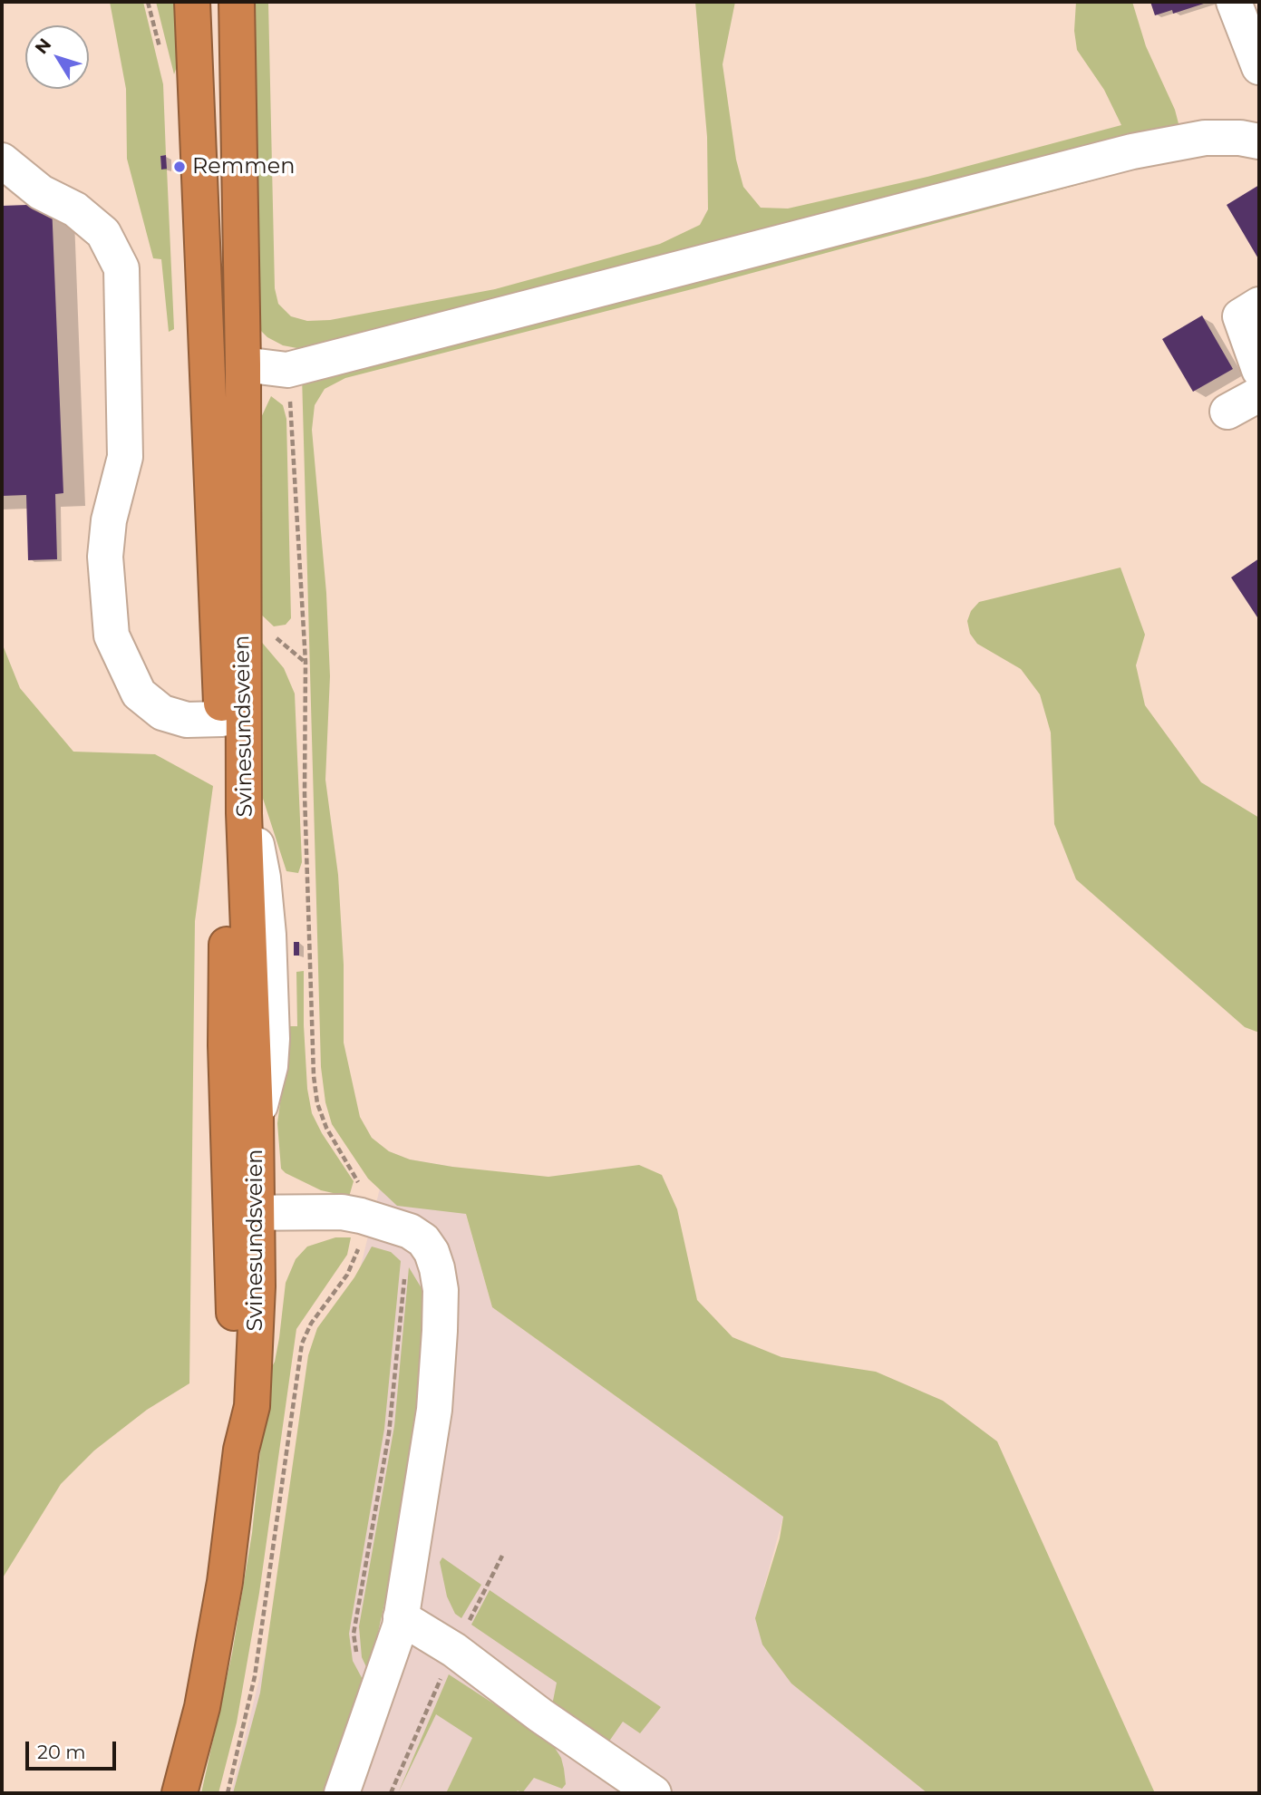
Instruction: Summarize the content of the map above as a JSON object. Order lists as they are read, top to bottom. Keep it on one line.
{"streets":{"highway":["Svinesundsveien"]},"places":["Remmen"],"scale_bar":"20 m","north":"top left"}
